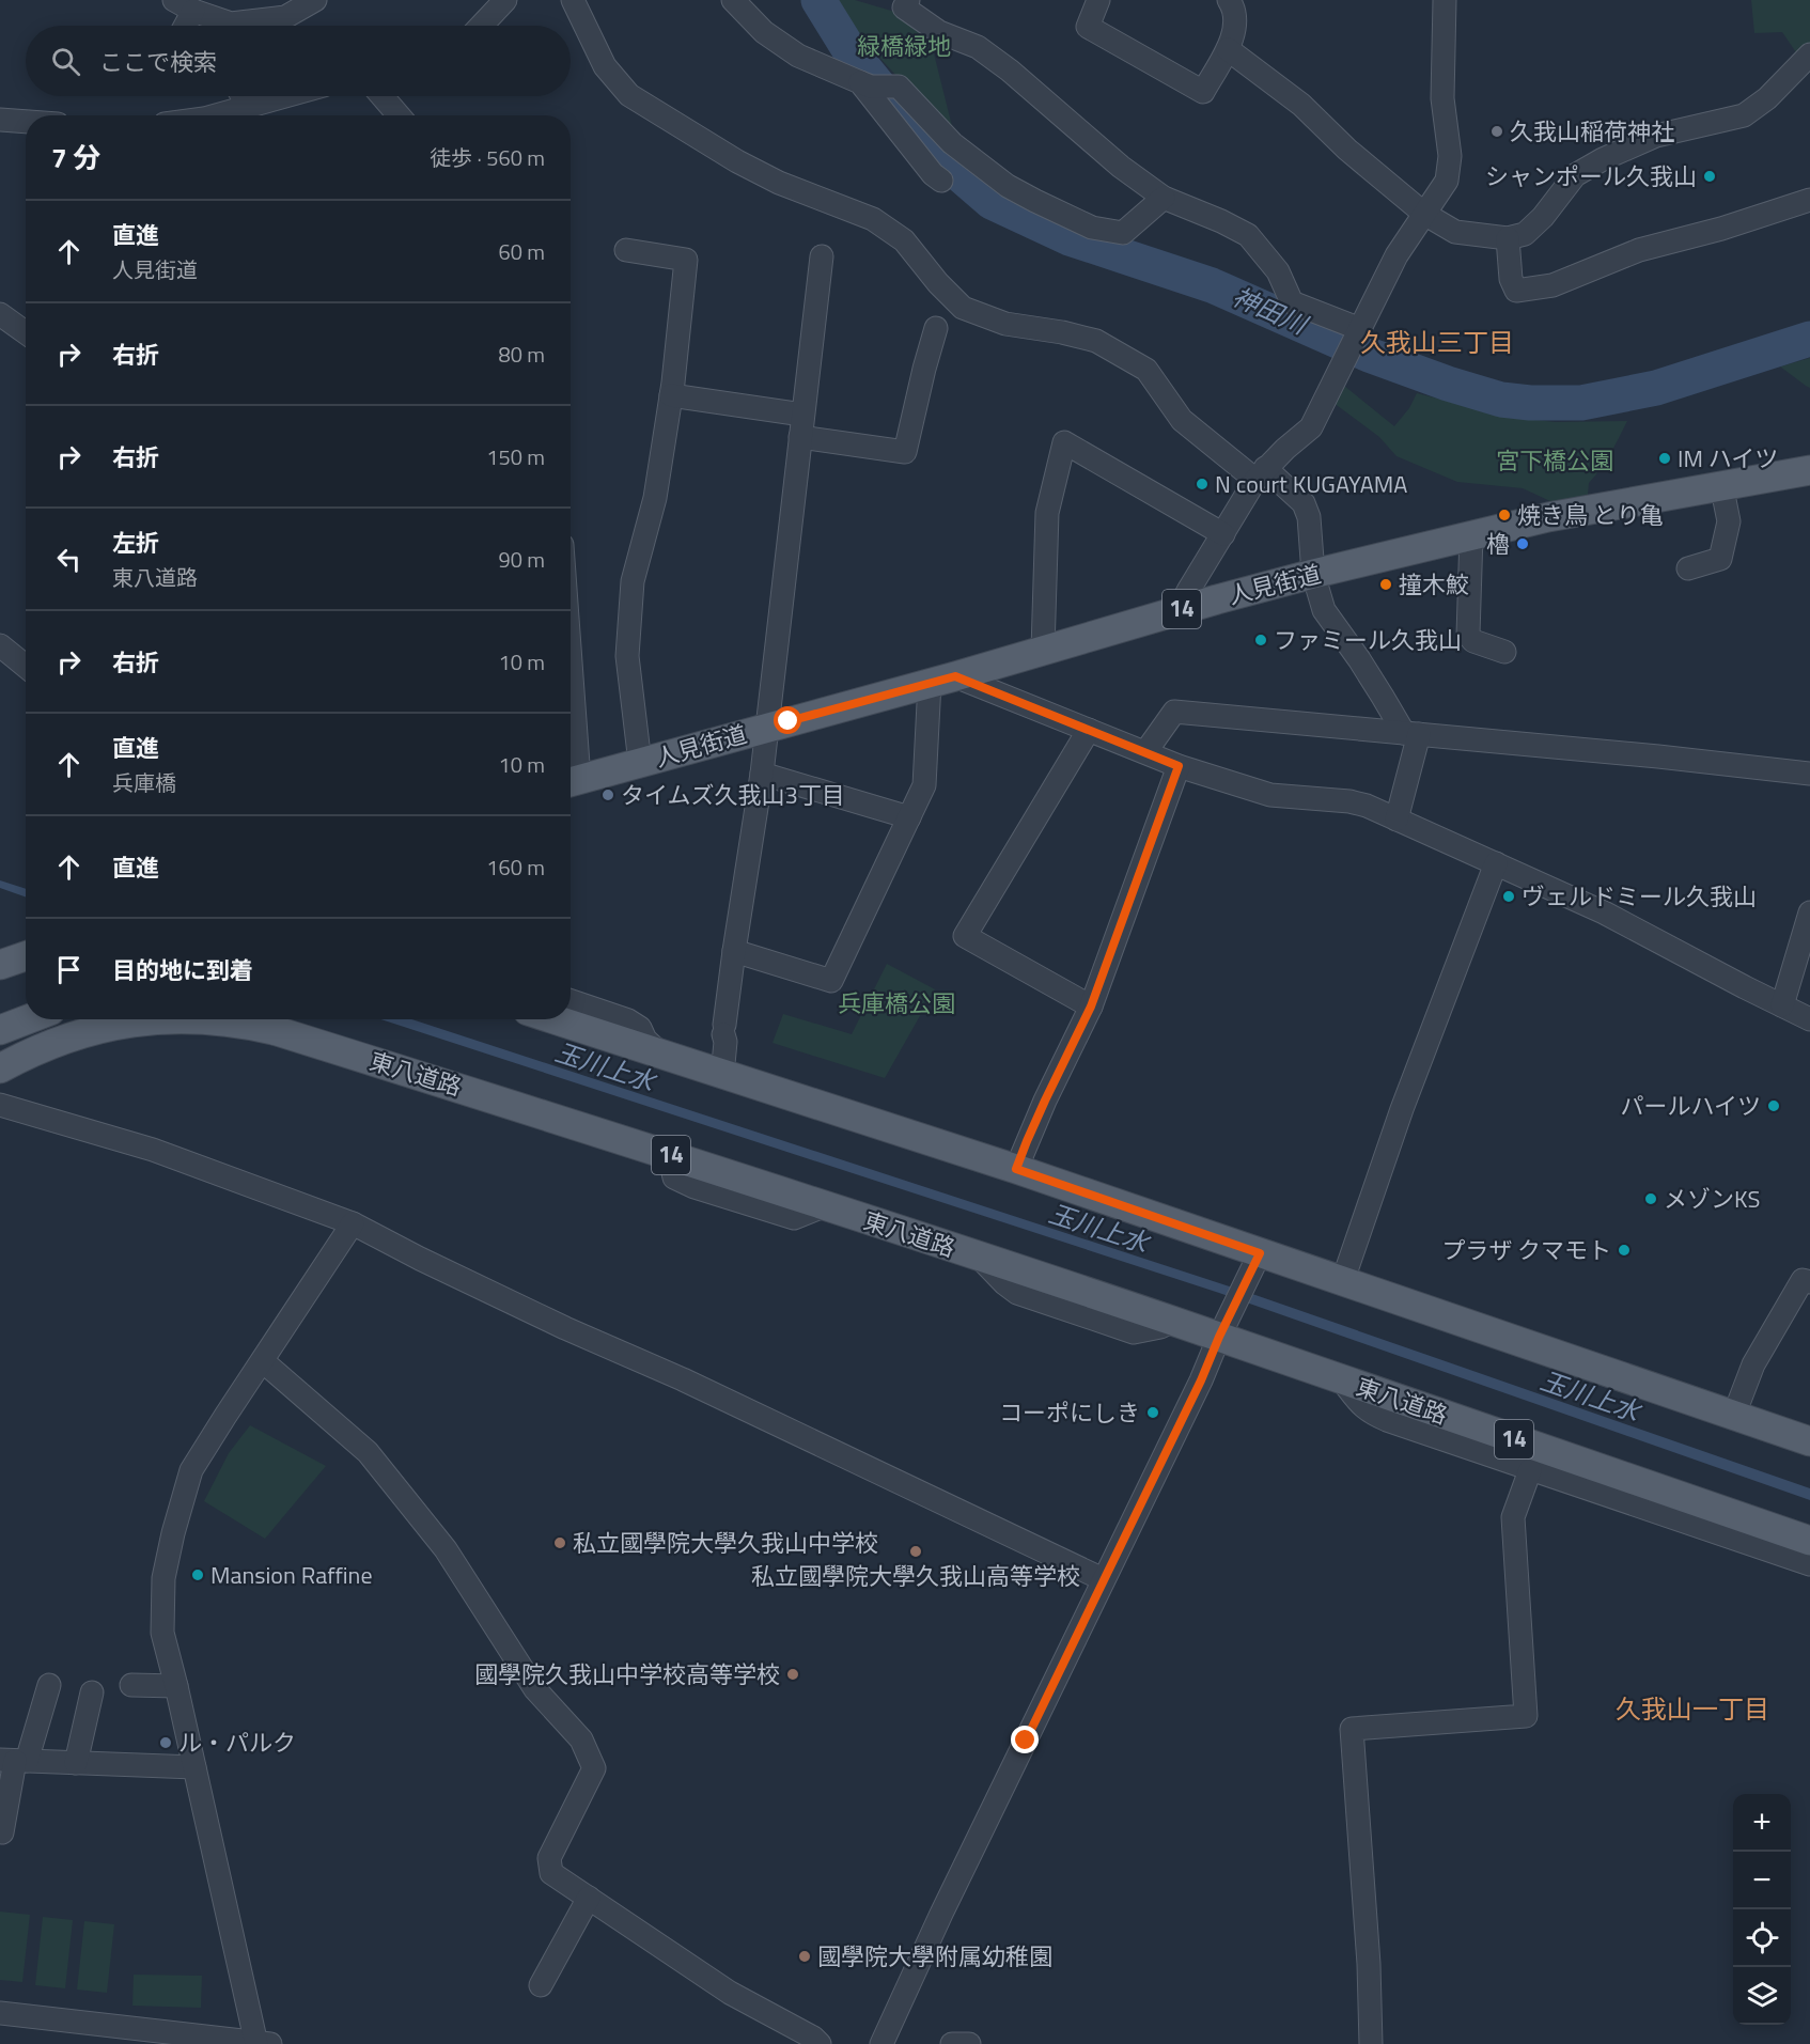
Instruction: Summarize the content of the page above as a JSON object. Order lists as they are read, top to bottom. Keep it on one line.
{"streets":{"main road":["人見街道","14","東八道路"]},"districts":["久我山三丁目","久我山一丁目"],"water":["神田川","玉川上水"],"parks":["緑橋緑地","宮下橋公園","兵庫橋公園"],"places":["久我山稲荷神社","シャンポール久我山","IM ハイツ","N court KUGAYAMA","焼き鳥 とり亀","櫓","撞木鮫","ファミール久我山","タイムズ久我山3丁目","ヴェルドミール久我山","パールハイツ","メゾンKS","プラザ クマモト","コーポにしき","私立國學院大學久我山中学校","私立國學院大學久我山高等学校","Mansion Raffine","國學院久我山中学校高等学校","ル・パルク","國學院大學附属幼稚園"],"page":{"search":"ここで検索","heading":["7 分","徒歩 · 560 m"],"list":[["直進","人見街道","60 m"],["右折","80 m"],["右折","150 m"],["左折","東八道路","90 m"],["右折","10 m"],["直進","兵庫橋","10 m"],["直進","160 m"],"目的地に到着"],"map_buttons":["+","−"]}}
